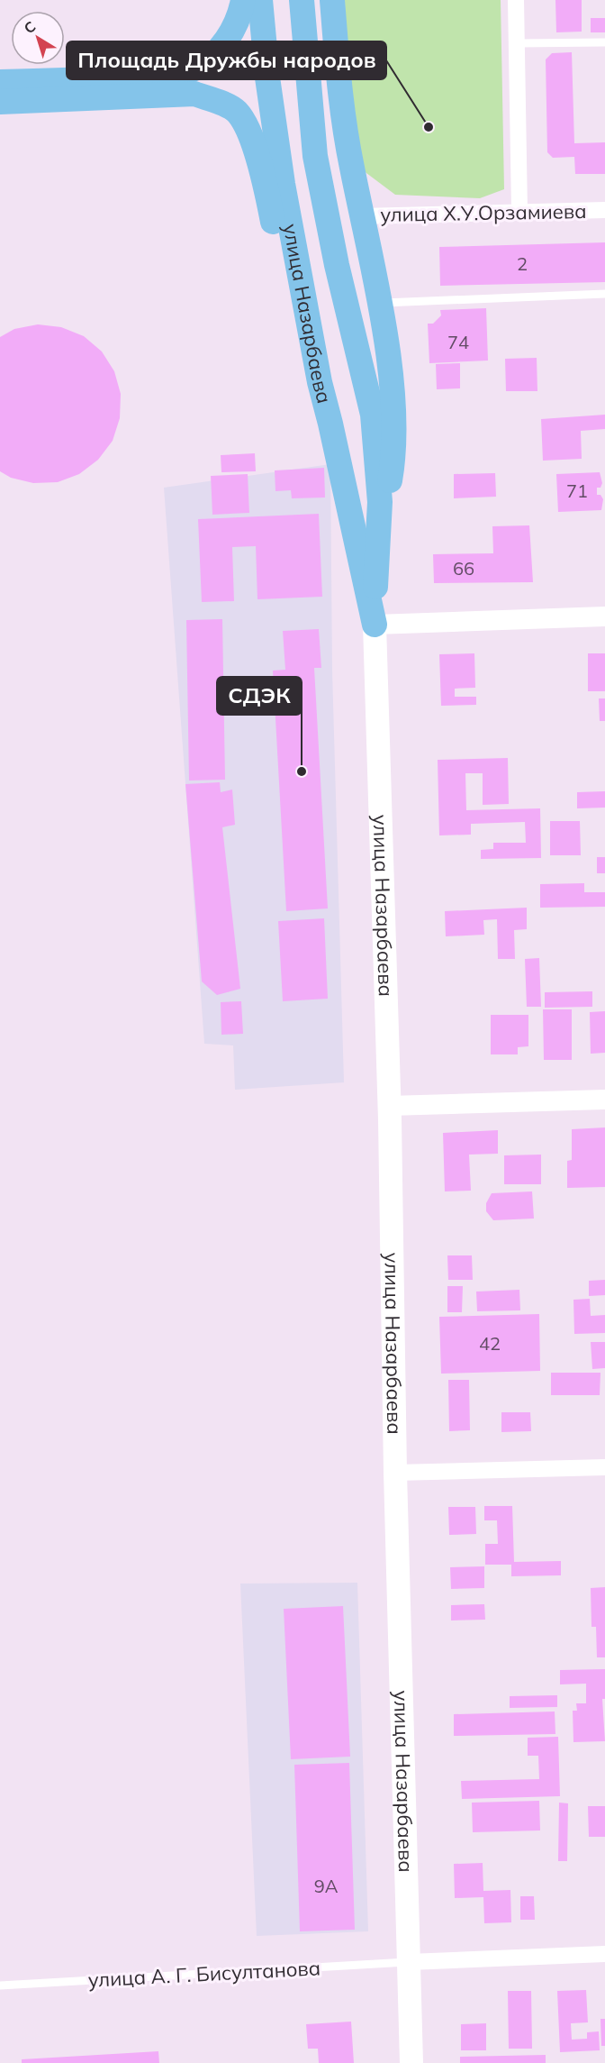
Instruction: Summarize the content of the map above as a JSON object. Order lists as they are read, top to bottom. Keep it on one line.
{"streets":{"main road":["улица Назарбаева"],"street":["улица Х.У.Орзамиева"],"lane":["улица А. Г. Бисултанова"]},"crossings":[["улица Назарбаева","улица А. Г. Бисултанова"]],"places":["Площадь Дружбы народов","СДЭК"],"house_numbers":["2","74","71","66","42","9А"],"north":"top left"}
